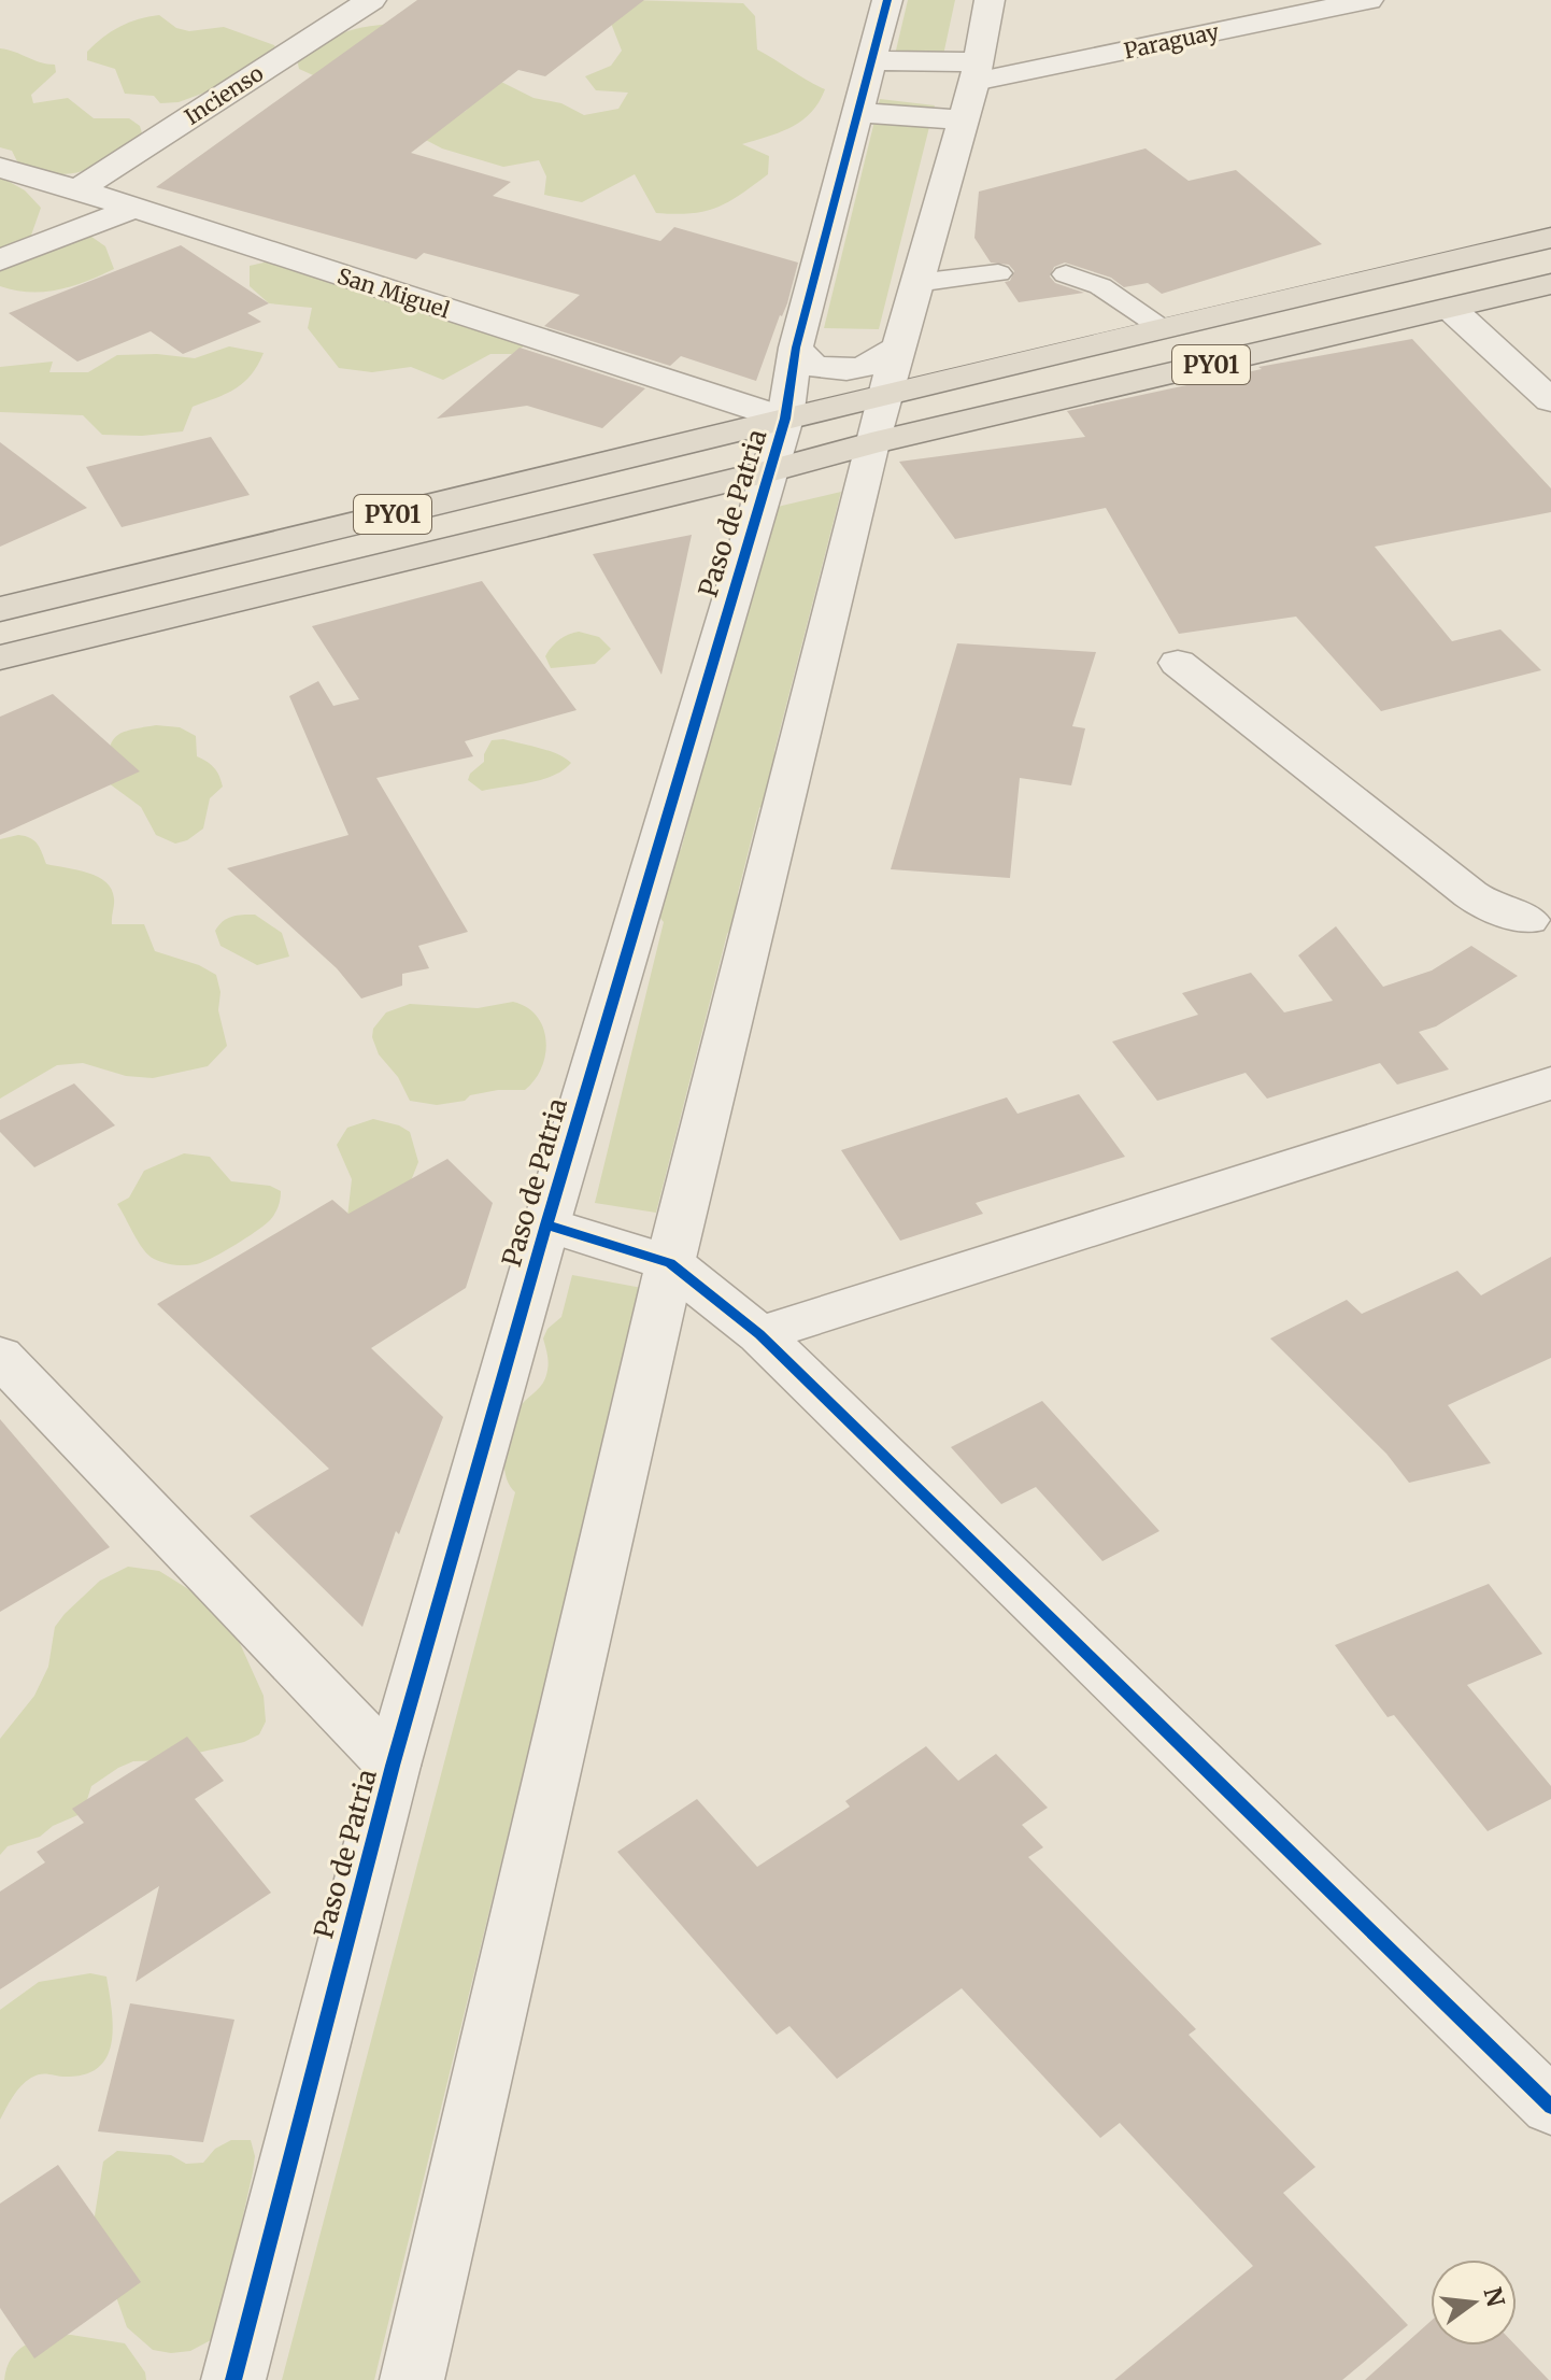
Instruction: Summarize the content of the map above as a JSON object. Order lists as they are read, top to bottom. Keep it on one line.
{"streets":{"highway":["PY01"],"street":["Paraguay","Incienso","San Miguel","Paso de Patria"]},"crossings":[["Paraguay","Paso de Patria"],["Incienso","San Miguel"],["San Miguel","PY01"],["San Miguel","Paso de Patria"],["PY01","Paso de Patria"]],"north":"right"}
